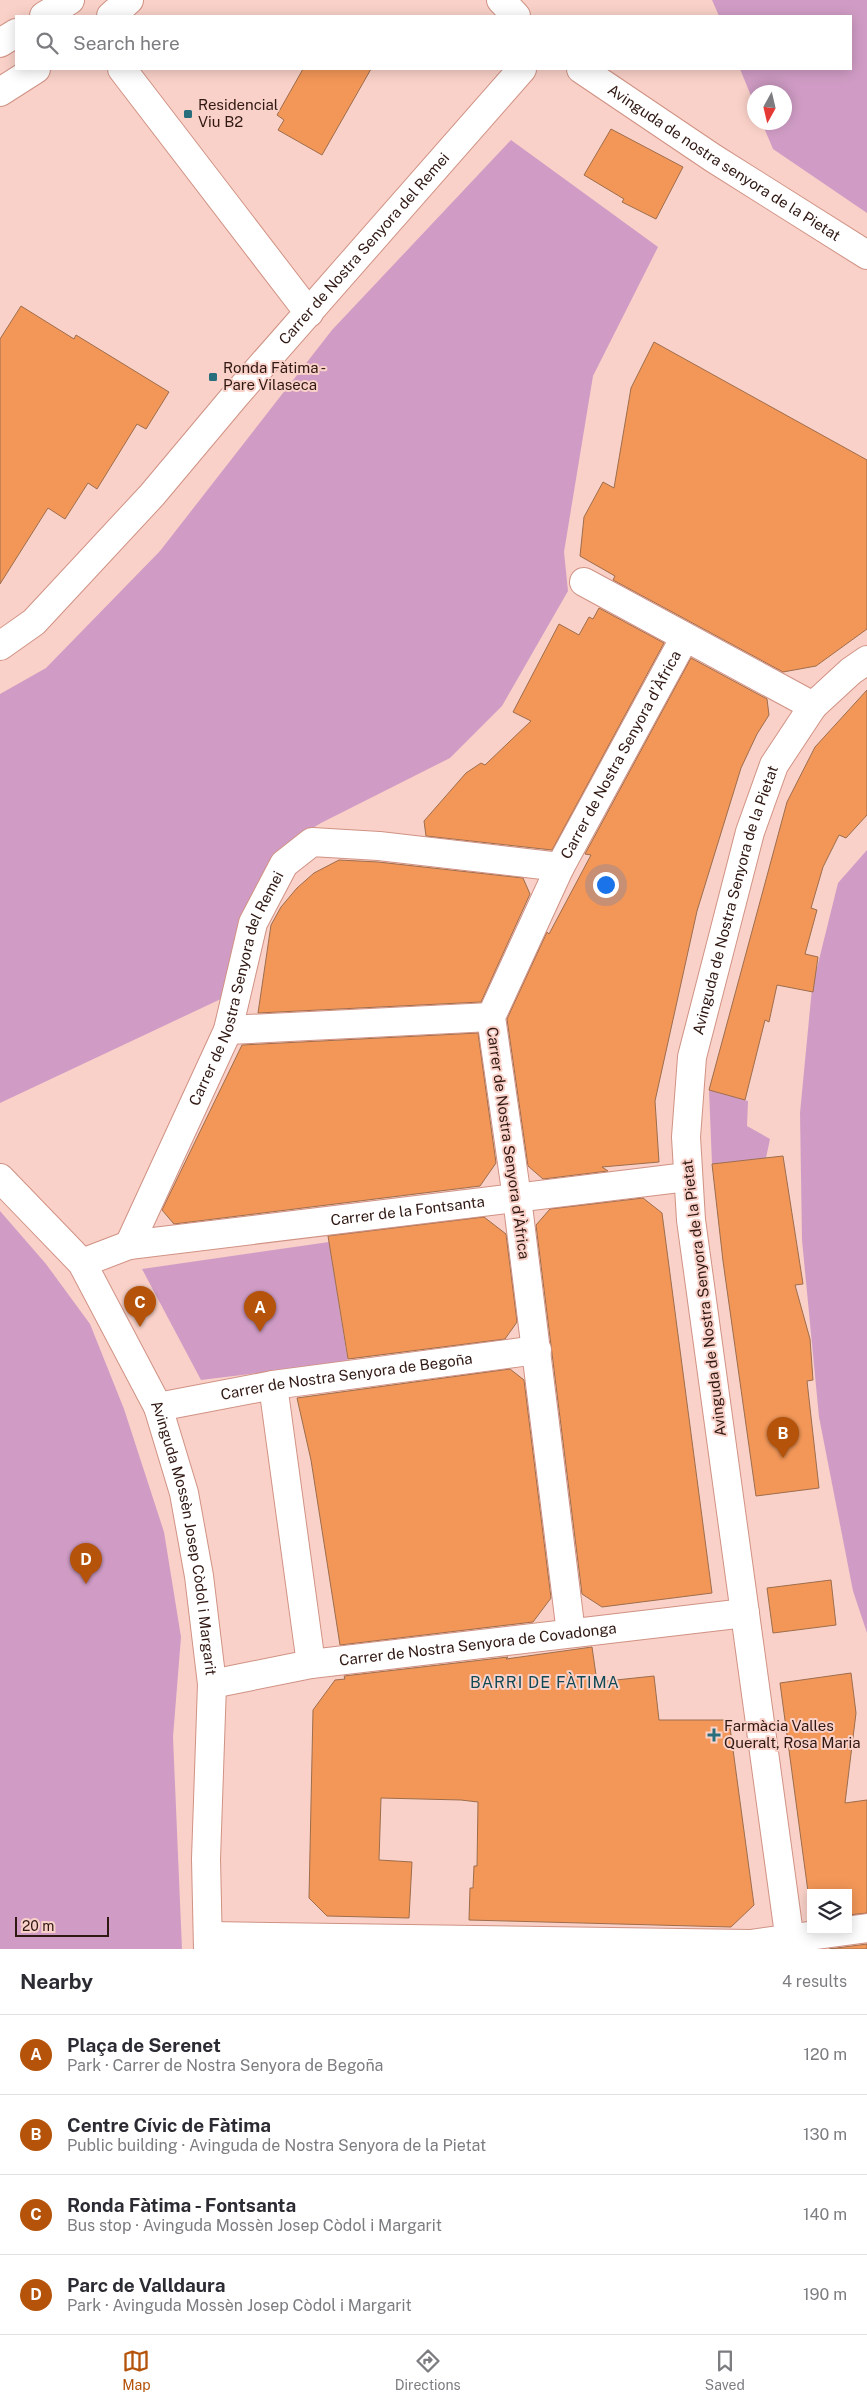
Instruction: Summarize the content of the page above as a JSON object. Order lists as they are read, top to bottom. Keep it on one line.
{"streets":{"street":["Avinguda de nostra senyora de la Pietat","Carrer de Nostra Senyora del Remei","Carrer de Nostra Senyora d'Àfrica","Avinguda de Nostra Senyora de la Pietat","Carrer de la Fontsanta","Carrer de Nostra Senyora de Begoña","Avinguda Mossèn Josep Còdol i Margarit","Carrer de Nostra Senyora de Covadonga"]},"crossings":[["Carrer de Nostra Senyora del Remei","Carrer de Nostra Senyora d'Àfrica"],["Carrer de Nostra Senyora del Remei","Carrer de la Fontsanta"],["Carrer de Nostra Senyora d'Àfrica","Carrer de la Fontsanta"],["Carrer de Nostra Senyora d'Àfrica","Carrer de Nostra Senyora de Begoña"],["Carrer de Nostra Senyora d'Àfrica","Carrer de Nostra Senyora de Covadonga"],["Avinguda de Nostra Senyora de la Pietat","Carrer de la Fontsanta"],["Avinguda de Nostra Senyora de la Pietat","Carrer de Nostra Senyora de Covadonga"],["Carrer de Nostra Senyora de Begoña","Avinguda Mossèn Josep Còdol i Margarit"],["Avinguda Mossèn Josep Còdol i Margarit","Carrer de Nostra Senyora de Covadonga"]],"districts":["BARRI DE FÀTIMA"],"places":{"transit":["Residencial Viu B2","Ronda Fàtima - Pare Vilaseca"],"health":["Farmàcia Valles Queralt, Rosa Maria"]},"scale_bar":"20 m","north":"bottom","page":{"search":"Search here","pins":["C","A","B","D"],"scale":"20 m","heading":["Nearby","4 results"],"list":[{"mark":"A","name":"Plaça de Serenet","note":"Park · Carrer de Nostra Senyora de Begoña","value":"120 m"},{"mark":"B","name":"Centre Cívic de Fàtima","note":"Public building · Avinguda de Nostra Senyora de la Pietat","value":"130 m"},{"mark":"C","name":"Ronda Fàtima - Fontsanta","note":"Bus stop · Avinguda Mossèn Josep Còdol i Margarit","value":"140 m"},{"mark":"D","name":"Parc de Valldaura","note":"Park · Avinguda Mossèn Josep Còdol i Margarit","value":"190 m"}],"nav":["Map","Directions","Saved"]}}
